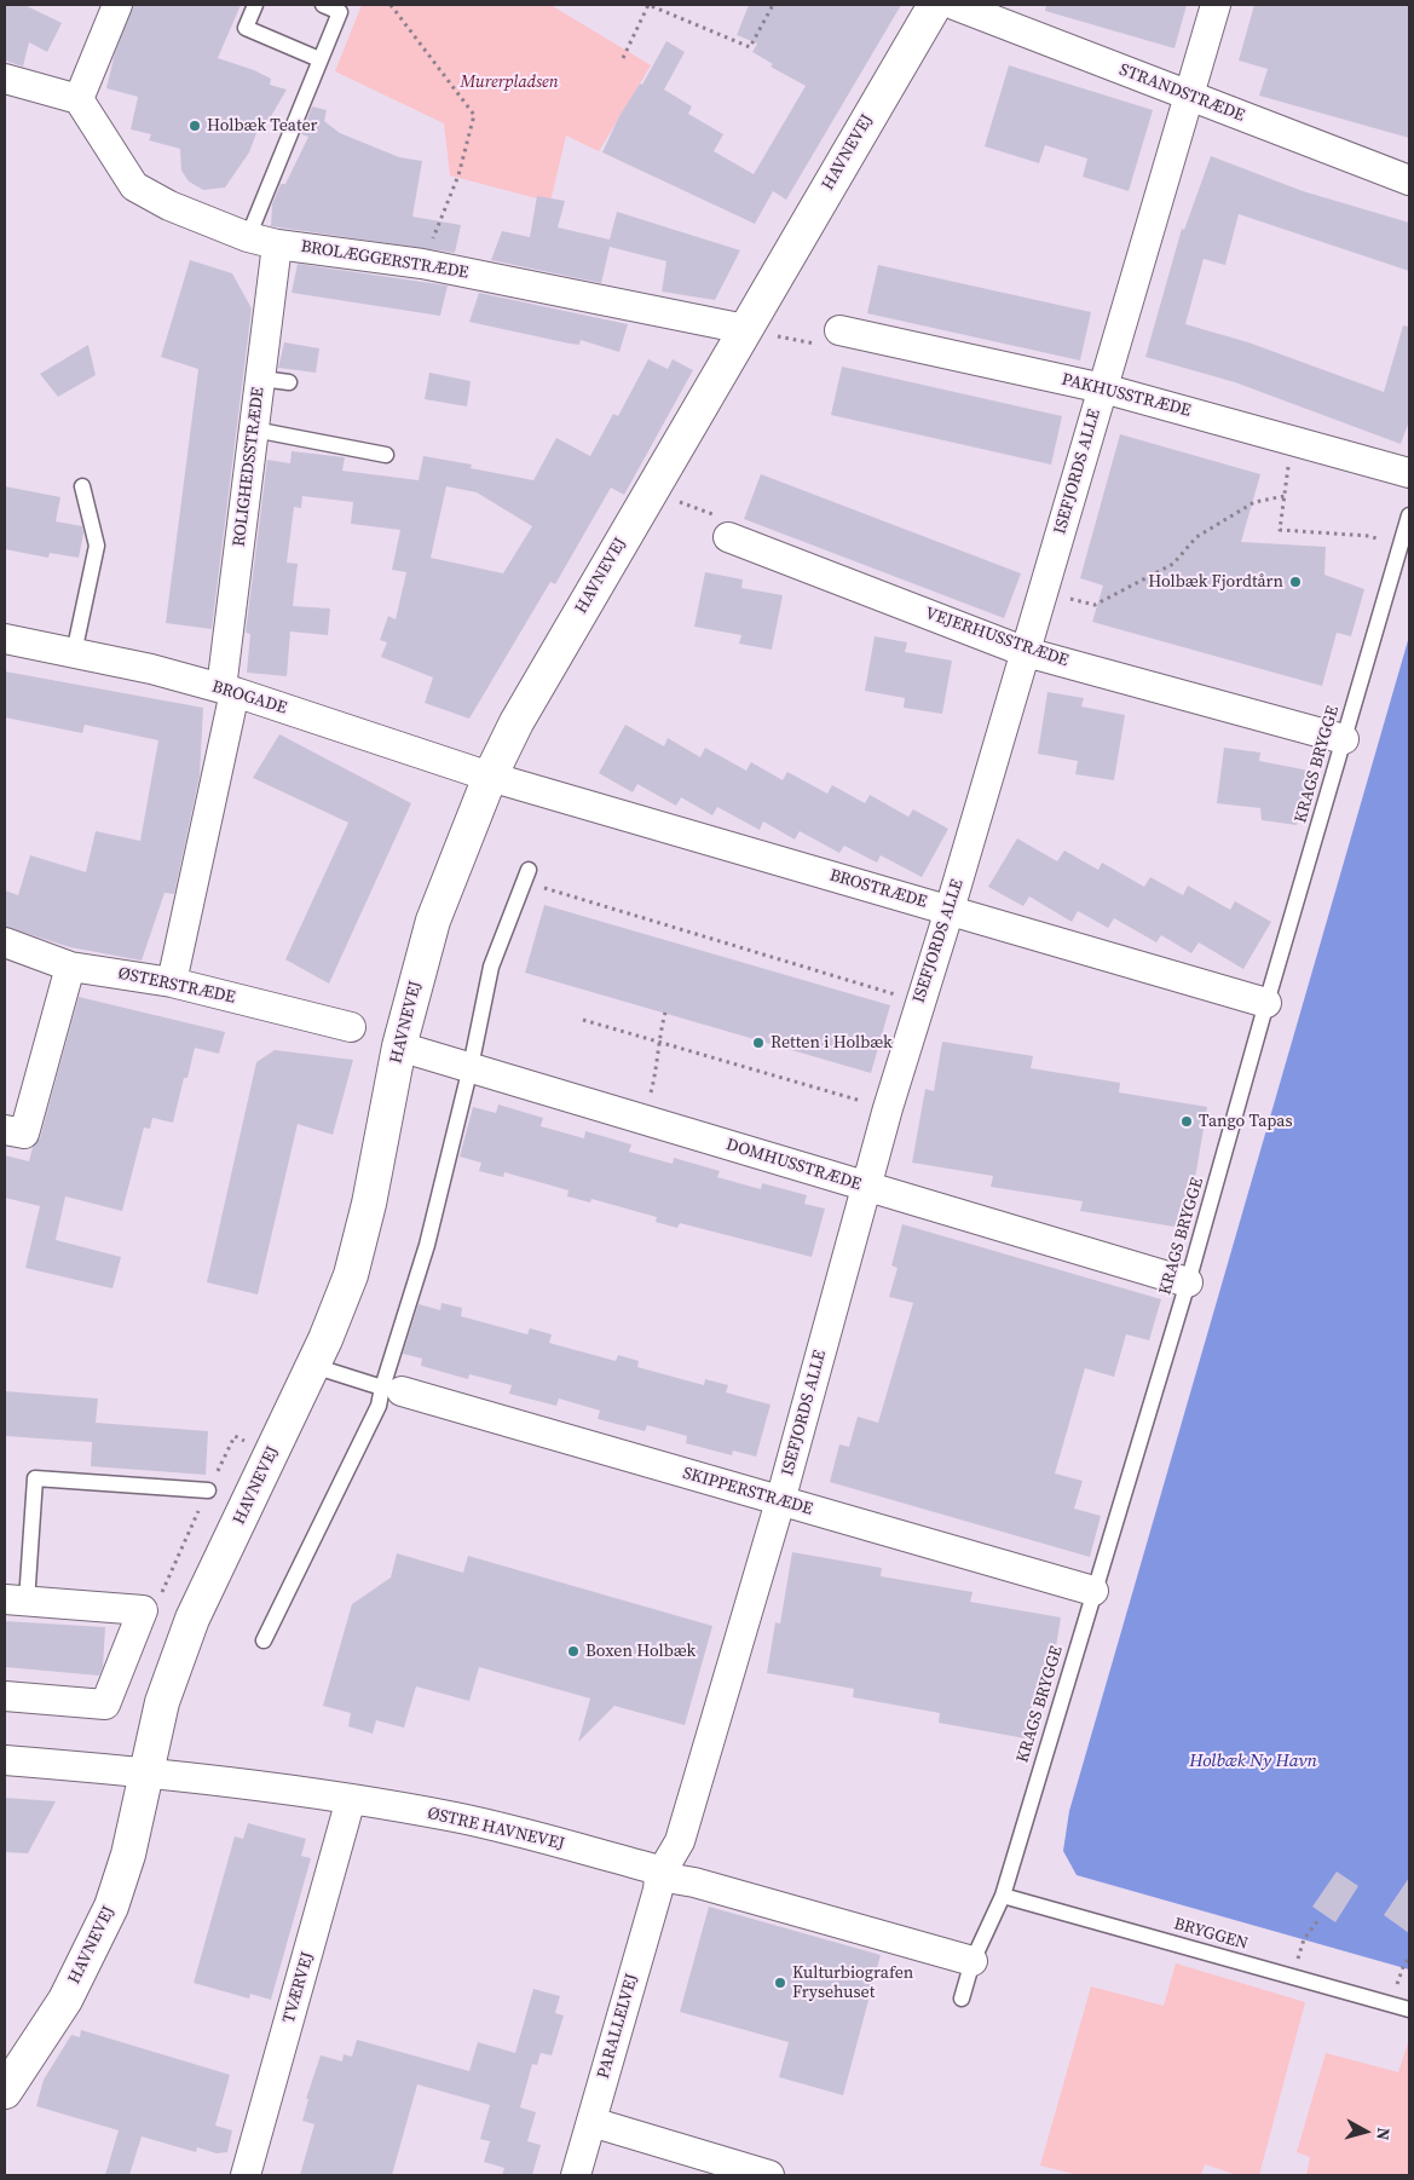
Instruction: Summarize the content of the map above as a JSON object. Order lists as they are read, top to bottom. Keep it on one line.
{"streets":{"street":["STRANDSTRÆDE","HAVNEVEJ","BROLÆGGERSTRÆDE","PAKHUSSTRÆDE","ROLIGHEDSSTRÆDE","ISEFJORDS ALLE","VEJERHUSSTRÆDE","BROGADE","BROSTRÆDE","ØSTERSTRÆDE","DOMHUSSTRÆDE","SKIPPERSTRÆDE","ØSTRE HAVNEVEJ","TVÆRVEJ","PARALLELVEJ"],"lane":["KRAGS BRYGGE","BRYGGEN"]},"crossings":[["STRANDSTRÆDE","ISEFJORDS ALLE"],["HAVNEVEJ","BROLÆGGERSTRÆDE"],["HAVNEVEJ","BROGADE"],["HAVNEVEJ","BROSTRÆDE"],["HAVNEVEJ","DOMHUSSTRÆDE"],["HAVNEVEJ","ØSTRE HAVNEVEJ"],["BROLÆGGERSTRÆDE","ROLIGHEDSSTRÆDE"],["PAKHUSSTRÆDE","ISEFJORDS ALLE"],["ROLIGHEDSSTRÆDE","BROGADE"],["ROLIGHEDSSTRÆDE","ØSTERSTRÆDE"],["ISEFJORDS ALLE","VEJERHUSSTRÆDE"],["ISEFJORDS ALLE","BROSTRÆDE"],["ISEFJORDS ALLE","DOMHUSSTRÆDE"],["ISEFJORDS ALLE","SKIPPERSTRÆDE"],["ISEFJORDS ALLE","ØSTRE HAVNEVEJ"],["ISEFJORDS ALLE","PARALLELVEJ"],["VEJERHUSSTRÆDE","KRAGS BRYGGE"],["BROGADE","BROSTRÆDE"],["KRAGS BRYGGE","BROSTRÆDE"],["KRAGS BRYGGE","DOMHUSSTRÆDE"],["KRAGS BRYGGE","SKIPPERSTRÆDE"],["KRAGS BRYGGE","ØSTRE HAVNEVEJ"],["KRAGS BRYGGE","BRYGGEN"],["ØSTRE HAVNEVEJ","TVÆRVEJ"],["ØSTRE HAVNEVEJ","PARALLELVEJ"]],"water":["Holbæk Ny Havn"],"parks":["Murerpladsen"],"places":["Holbæk Teater","Holbæk Fjordtårn","Retten i Holbæk","Tango Tapas","Boxen Holbæk","Kulturbiografen Frysehuset"],"north":"right"}
